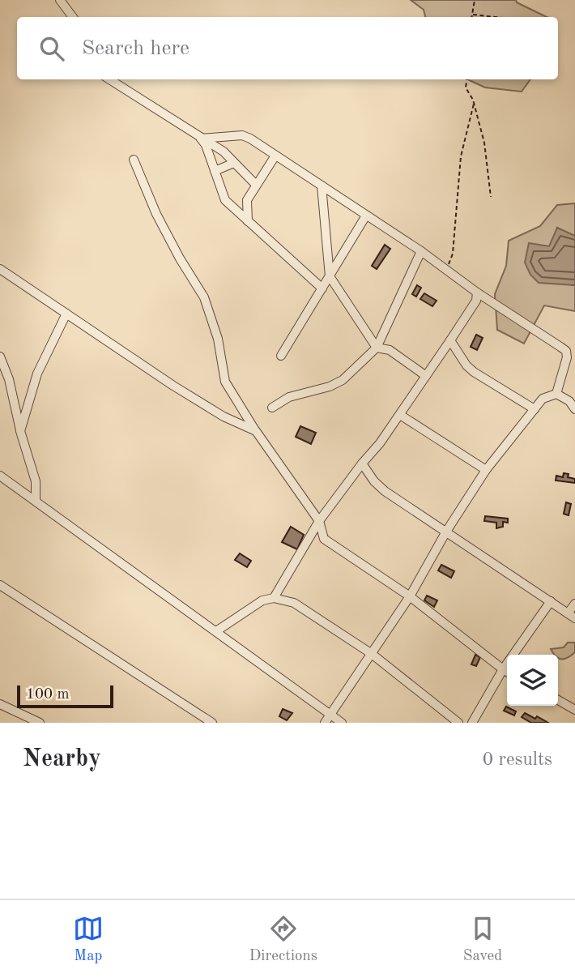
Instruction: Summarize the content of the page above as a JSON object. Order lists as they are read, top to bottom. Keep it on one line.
{"scale_bar":"100 m","page":{"search":"Search here","scale":"100 m","heading":["Nearby","0 results"],"nav":["Map","Directions","Saved"]}}
